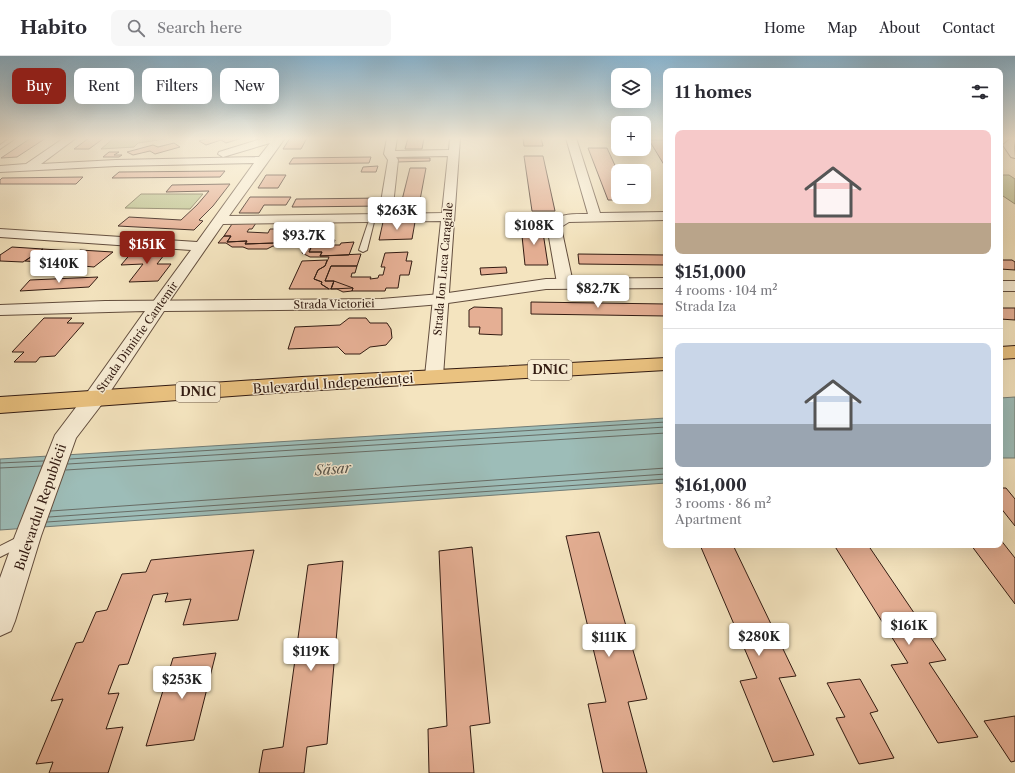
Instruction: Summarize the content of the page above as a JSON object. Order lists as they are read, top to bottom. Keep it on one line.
{"streets":{"main road":["DN1C","Bulevardul Independenței"],"street":["Strada Ion Luca Caragiale","Strada Victoriei","Strada Dimitrie Cantemir","Bulevardul Republicii"]},"crossings":[["Strada Ion Luca Caragiale","Strada Victoriei"],["Strada Ion Luca Caragiale","Bulevardul Independenței"],["Strada Victoriei","Strada Dimitrie Cantemir"],["Strada Dimitrie Cantemir","Bulevardul Independenței"],["Strada Dimitrie Cantemir","Bulevardul Republicii"],["Bulevardul Independenței","Bulevardul Republicii"]],"water":["Săsar"],"page":{"header":"Habito","search":"Search here","nav":["Home","Map","About","Contact"],"map_buttons":["+","−"],"chip":["Buy","Rent","Filters","New"],"heading":"11 homes","list":[{"name":"$151,000","note":"4 rooms · 104 m² · Strada Iza"},{"name":"$161,000","note":"3 rooms · 86 m² · Apartment"}],"price":["$263K","$108K","$93.7K","$151K","$140K","$82.7K","$161K","$280K","$111K","$119K","$253K"]}}
